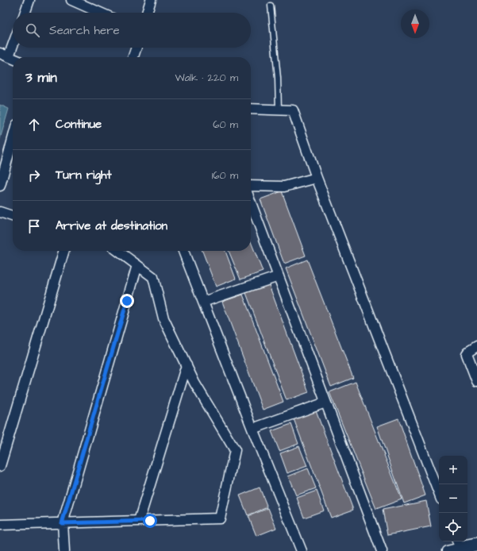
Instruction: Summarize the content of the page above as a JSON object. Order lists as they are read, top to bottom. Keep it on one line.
{"north":"bottom","page":{"search":"Search here","heading":["3 min","Walk · 220 m"],"list":[["Continue","60 m"],["Turn right","160 m"],"Arrive at destination"],"map_buttons":["+","−"]}}
